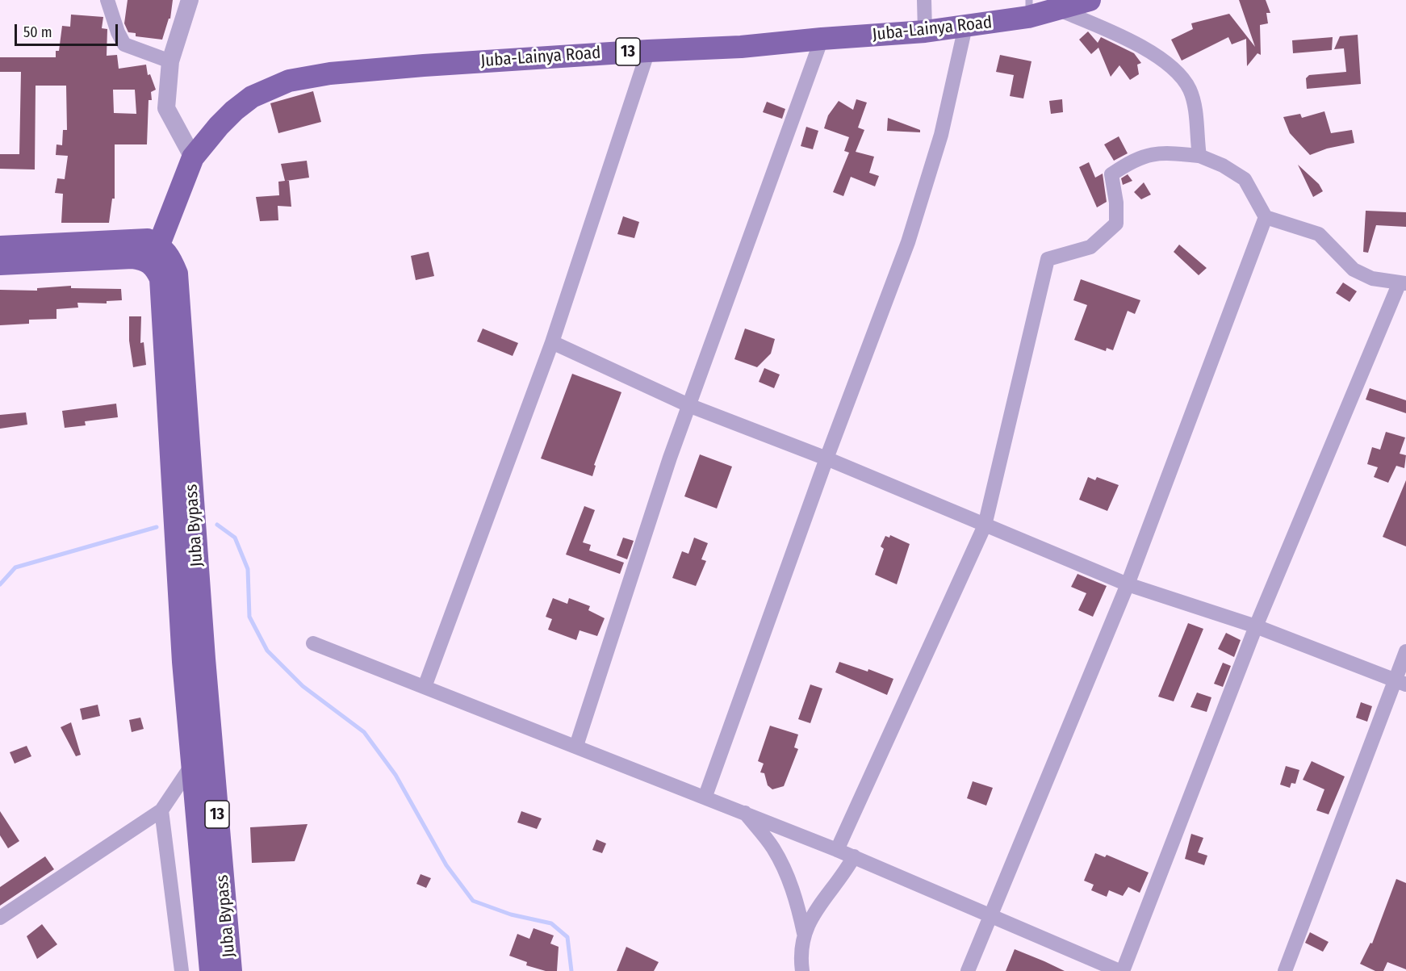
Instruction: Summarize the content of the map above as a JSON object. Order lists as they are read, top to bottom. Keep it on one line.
{"streets":{"main road":["Juba-Lainya Road","13","Juba Bypass"]},"crossings":[["Juba-Lainya Road","Juba Bypass"]],"scale_bar":"50 m"}
